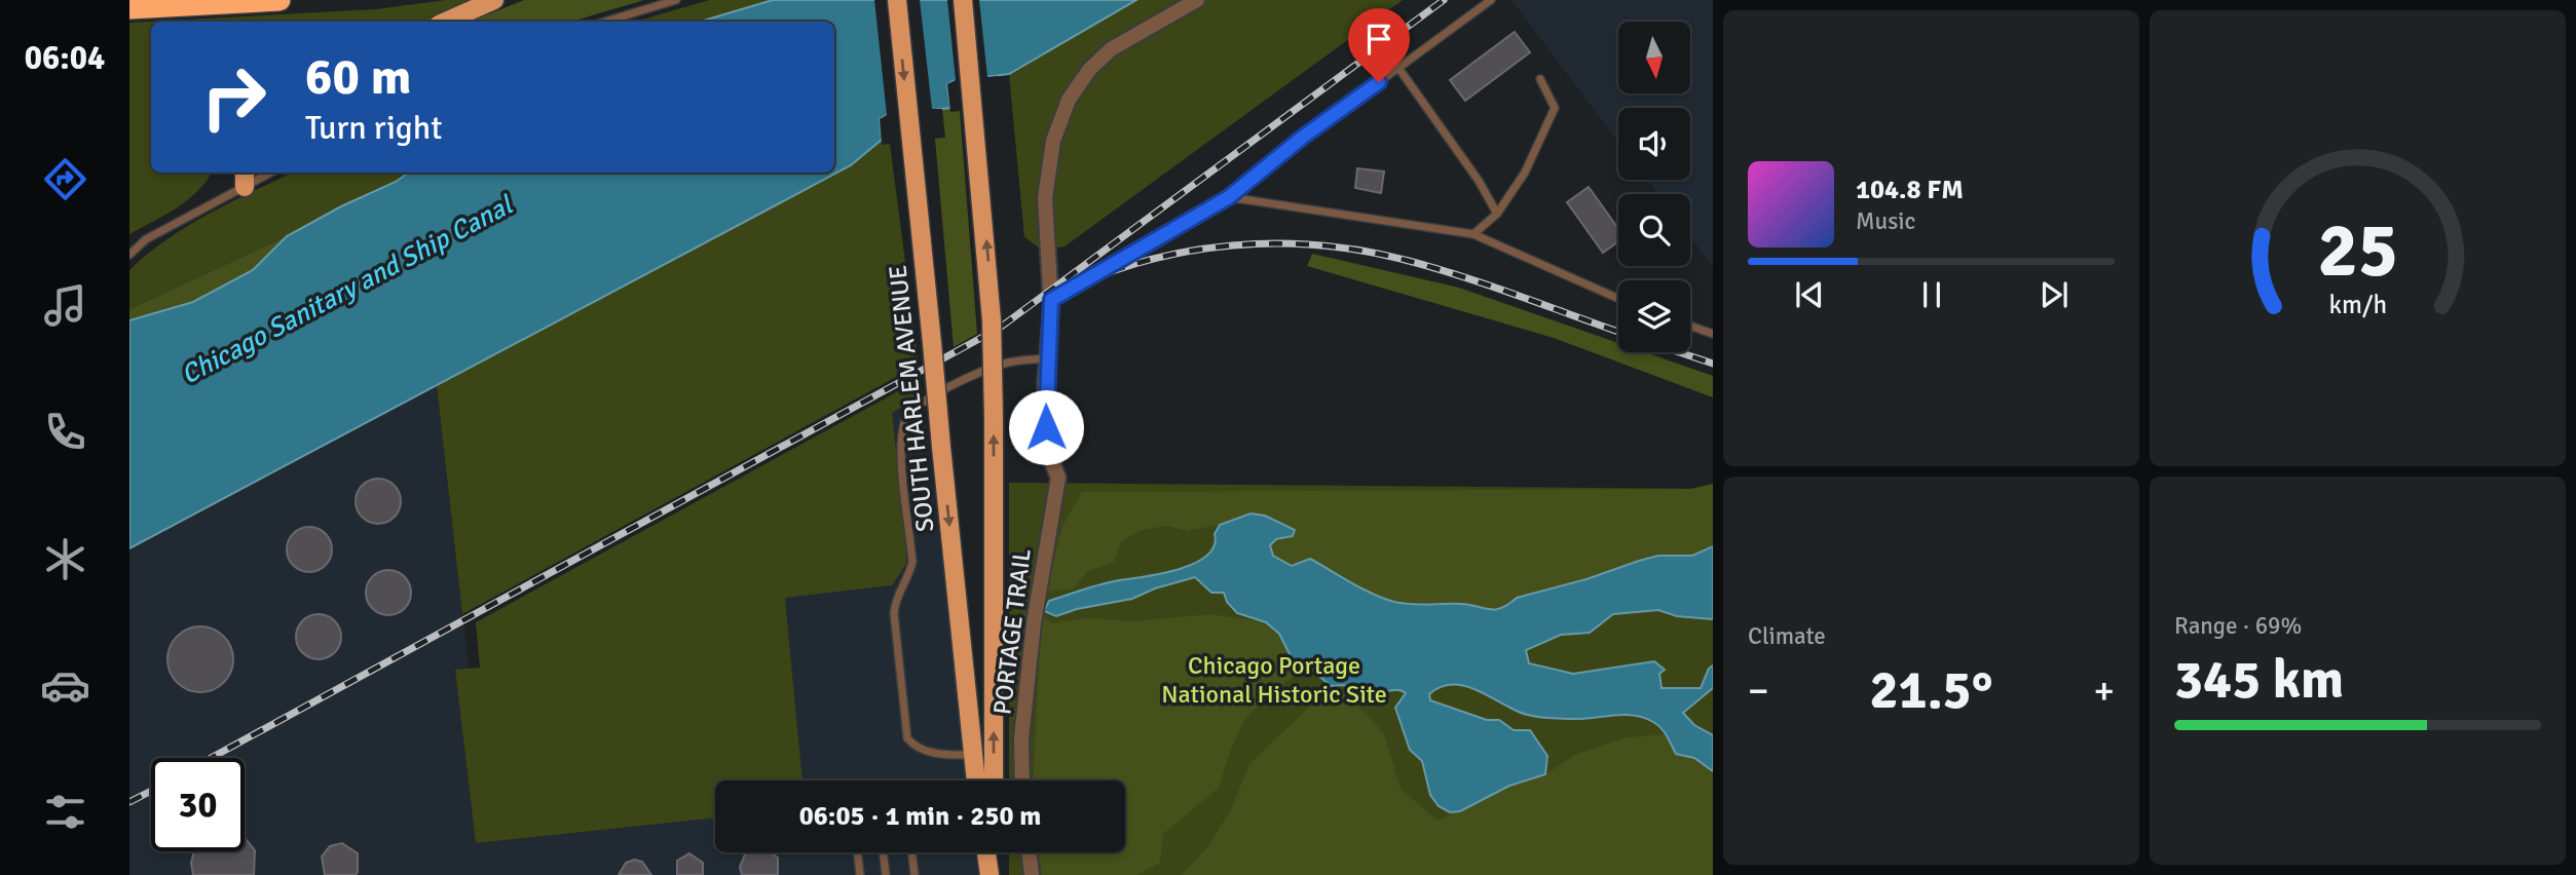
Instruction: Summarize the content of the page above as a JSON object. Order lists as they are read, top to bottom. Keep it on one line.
{"streets":{"main road":["SOUTH HARLEM AVENUE"],"street":["PORTAGE TRAIL"]},"water":["Chicago Sanitary and Ship Canal"],"parks":["Chicago Portage National Historic Site"],"north":"bottom","page":{"tabs":"06:04","turn":["60 m","Turn right"],"song":["104.8 FM","Music"],"tile":["Climate",["Range · 69%","345 km"]],"heat":["−","21.5°","+"],"limit":"30","trip":"06:05 · 1 min · 250 m","gauge":["25","km/h"]}}
